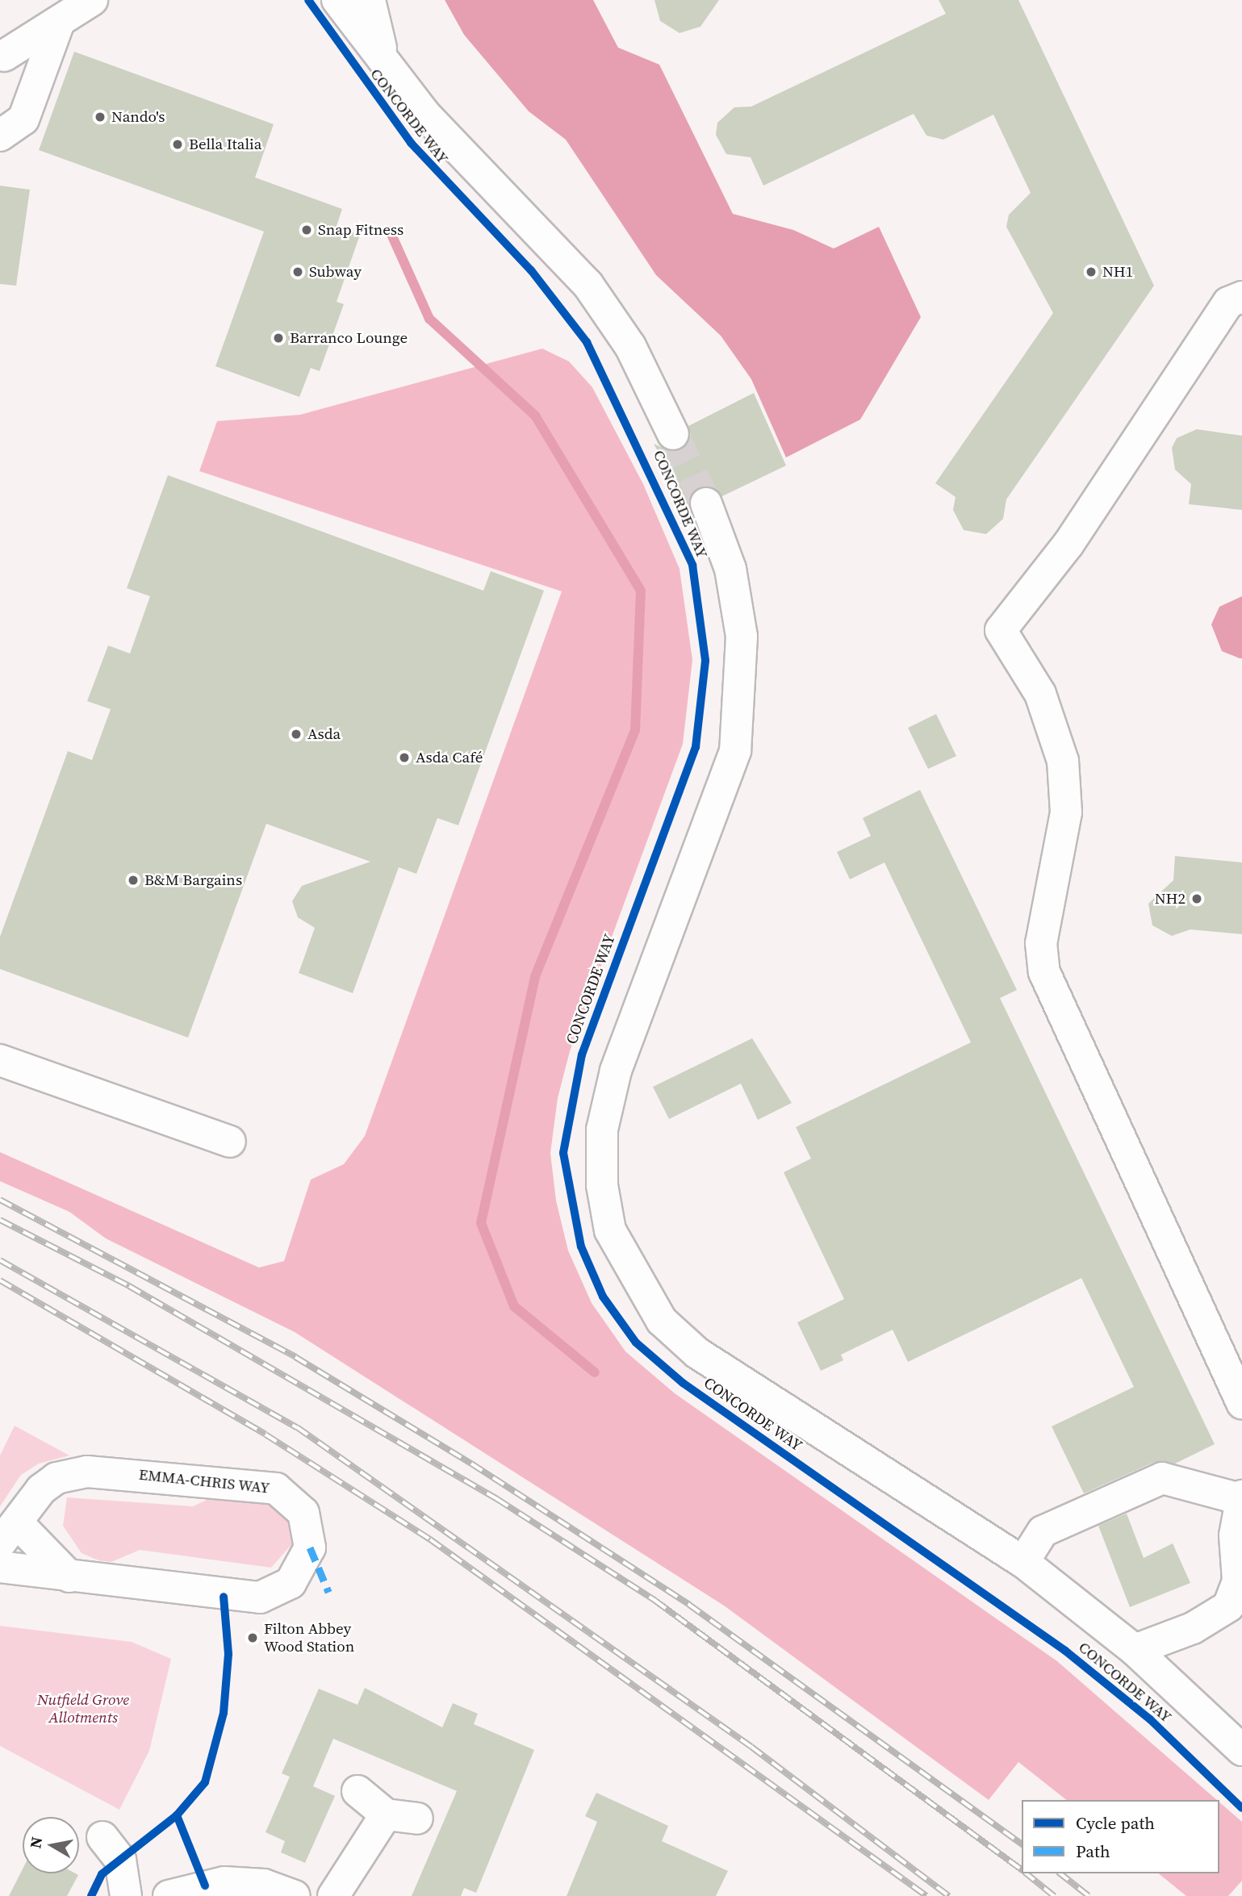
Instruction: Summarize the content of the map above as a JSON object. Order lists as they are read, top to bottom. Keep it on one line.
{"streets":{"street":["EMMA-CHRIS WAY"],"cycle path":["CONCORDE WAY"]},"parks":["Nutfield Grove Allotments"],"places":["Nando's","Bella Italia","Snap Fitness","Subway","NH1","Barranco Lounge","Asda","Asda Café","B&M Bargains","NH2","Filton Abbey Wood Station"],"legend":["Cycle path","Path"],"north":"left"}
